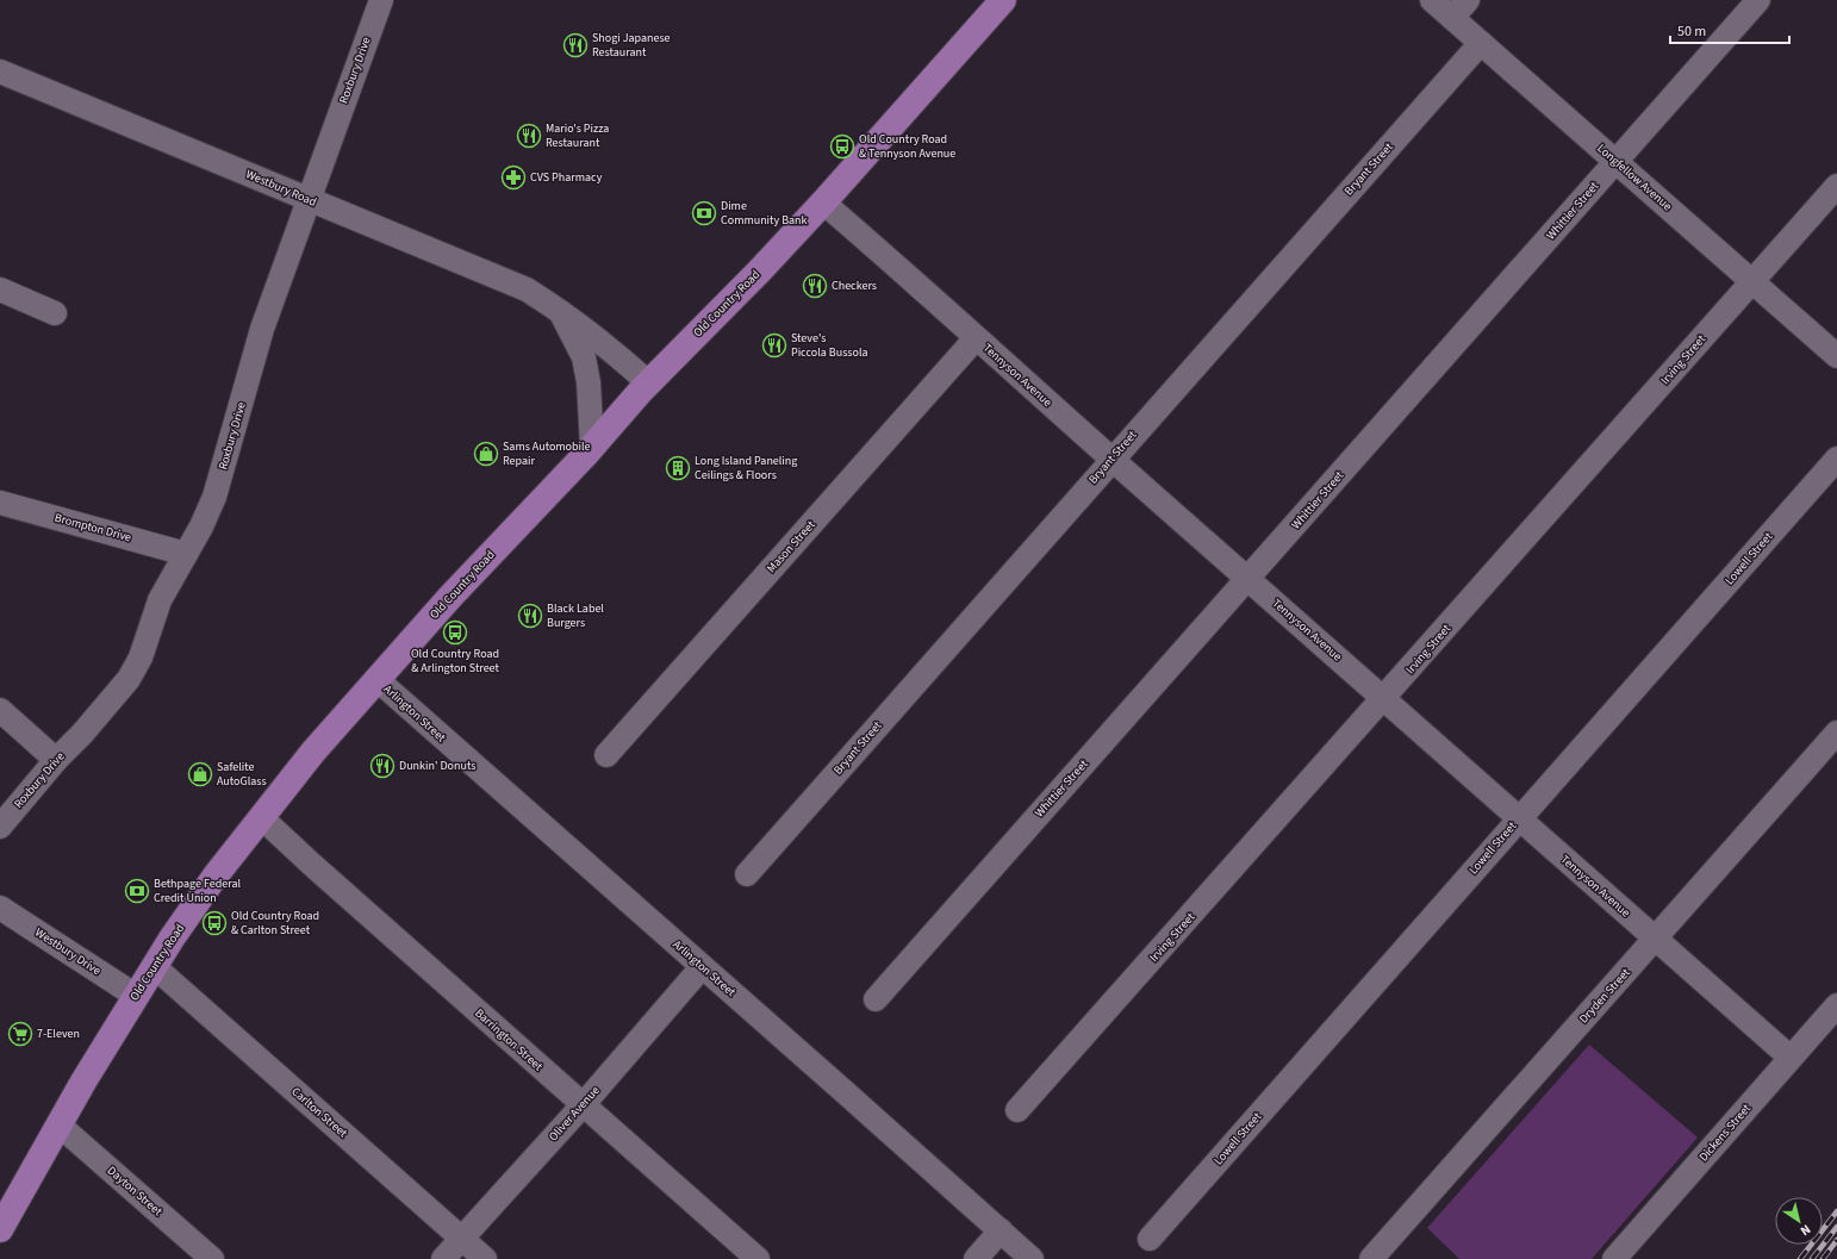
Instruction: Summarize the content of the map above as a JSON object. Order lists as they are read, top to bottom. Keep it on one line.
{"streets":{"main road":["Old Country Road"],"street":["Roxbury Drive","Bryant Street","Longfellow Avenue","Westbury Road","Whittier Street","Irving Street","Tennyson Avenue","Brompton Drive","Mason Street","Lowell Street","Arlington Street","Westbury Drive","Dryden Street","Barrington Street","Carlton Street","Oliver Avenue","Dickens Street","Dayton Street"]},"crossings":[["Roxbury Drive","Westbury Road"],["Roxbury Drive","Brompton Drive"],["Bryant Street","Longfellow Avenue"],["Bryant Street","Tennyson Avenue"],["Longfellow Avenue","Whittier Street"],["Longfellow Avenue","Irving Street"],["Westbury Road","Old Country Road"],["Whittier Street","Tennyson Avenue"],["Old Country Road","Tennyson Avenue"],["Old Country Road","Arlington Street"],["Old Country Road","Westbury Drive"],["Old Country Road","Barrington Street"],["Old Country Road","Carlton Street"],["Old Country Road","Dayton Street"],["Irving Street","Tennyson Avenue"],["Tennyson Avenue","Mason Street"],["Tennyson Avenue","Lowell Street"],["Tennyson Avenue","Dryden Street"],["Tennyson Avenue","Dickens Street"],["Arlington Street","Oliver Avenue"],["Barrington Street","Oliver Avenue"],["Carlton Street","Oliver Avenue"]],"places":{"restaurant":["Shogi Japanese Restaurant","Mario's Pizza Restaurant","Checkers","Steve's Piccola Bussola","Black Label Burgers","Dunkin' Donuts"],"bus stop":["Old Country Road & Tennyson Avenue","Old Country Road & Arlington Street","Old Country Road & Carlton Street"],"pharmacy":["CVS Pharmacy"],"bank":["Dime Community Bank","Bethpage Federal Credit Union"],"shop":["Sams Automobile Repair","Safelite AutoGlass"],"building":["Long Island Paneling Ceilings & Floors"],"supermarket":["7-Eleven"]},"scale_bar":"50 m","north":"bottom right"}
